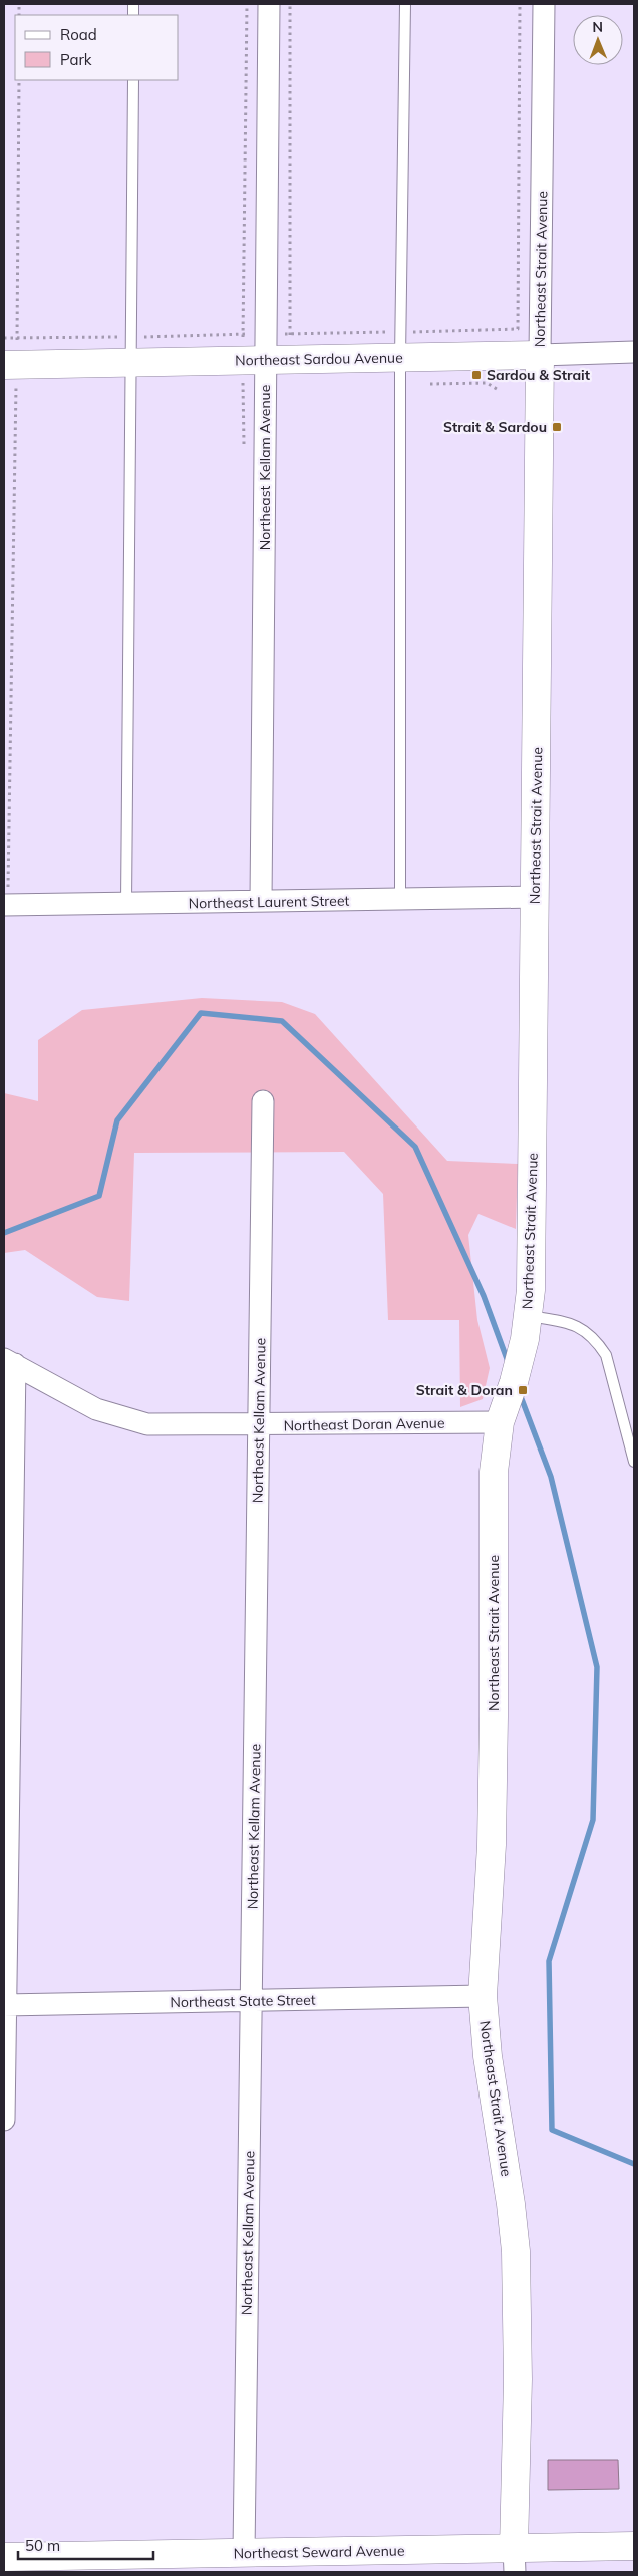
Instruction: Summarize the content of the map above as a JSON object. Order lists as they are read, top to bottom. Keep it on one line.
{"streets":{"main road":["Northeast Strait Avenue","Northeast Sardou Avenue","Northeast Seward Avenue"],"street":["Northeast Kellam Avenue","Northeast Laurent Street","Northeast Doran Avenue","Northeast State Street"]},"crossings":[["Northeast Strait Avenue","Northeast Sardou Avenue"],["Northeast Strait Avenue","Northeast Laurent Street"],["Northeast Strait Avenue","Northeast Doran Avenue"],["Northeast Strait Avenue","Northeast State Street"],["Northeast Strait Avenue","Northeast Seward Avenue"],["Northeast Sardou Avenue","Northeast Kellam Avenue"],["Northeast Kellam Avenue","Northeast Laurent Street"],["Northeast Kellam Avenue","Northeast Doran Avenue"],["Northeast Kellam Avenue","Northeast State Street"],["Northeast Kellam Avenue","Northeast Seward Avenue"]],"places":{"transit":["Sardou & Strait","Strait & Sardou","Strait & Doran"]},"legend":["Road","Park"],"scale_bar":"50 m","north":"top"}
